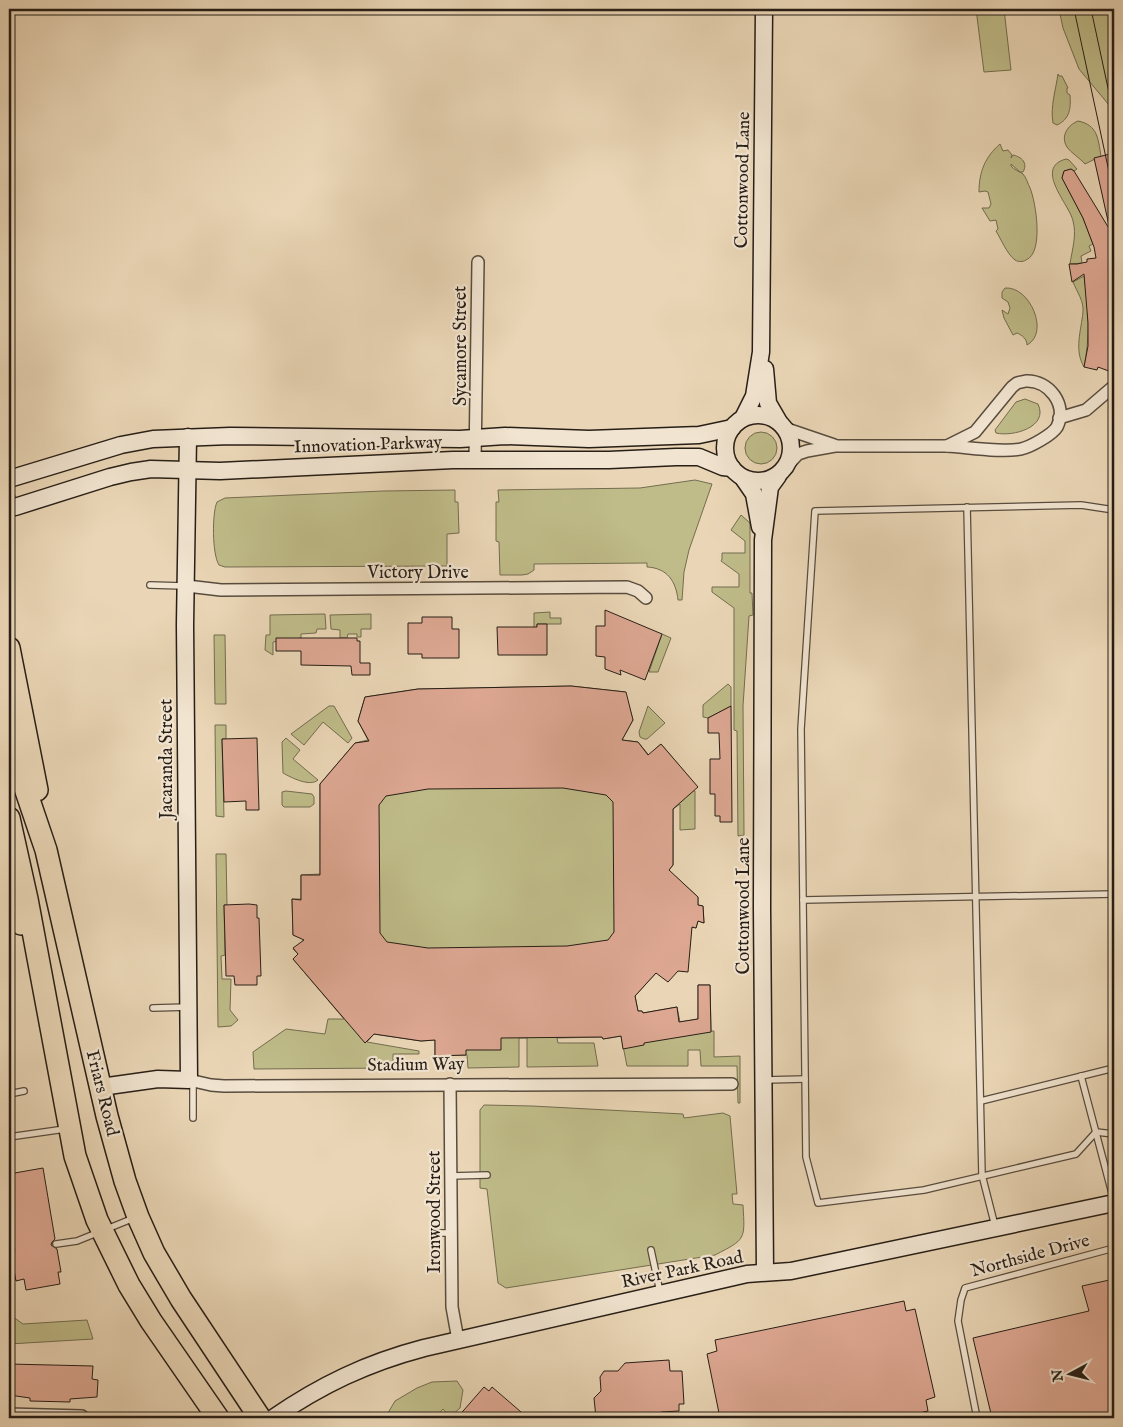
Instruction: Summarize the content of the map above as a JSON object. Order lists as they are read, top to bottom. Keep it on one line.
{"streets":{"highway":["Friars Road"],"street":["Cottonwood Lane","Sycamore Street","Innovation Parkway","Victory Drive","Jacaranda Street","Stadium Way","Ironwood Street","River Park Road"],"lane":["Northside Drive"]},"crossings":[["Cottonwood Lane","Innovation Parkway"],["Cottonwood Lane","River Park Road"],["Sycamore Street","Innovation Parkway"],["Innovation Parkway","Jacaranda Street"],["Victory Drive","Jacaranda Street"],["Jacaranda Street","Stadium Way"],["Stadium Way","Friars Road"],["Stadium Way","Ironwood Street"],["Ironwood Street","River Park Road"]],"north":"left"}
